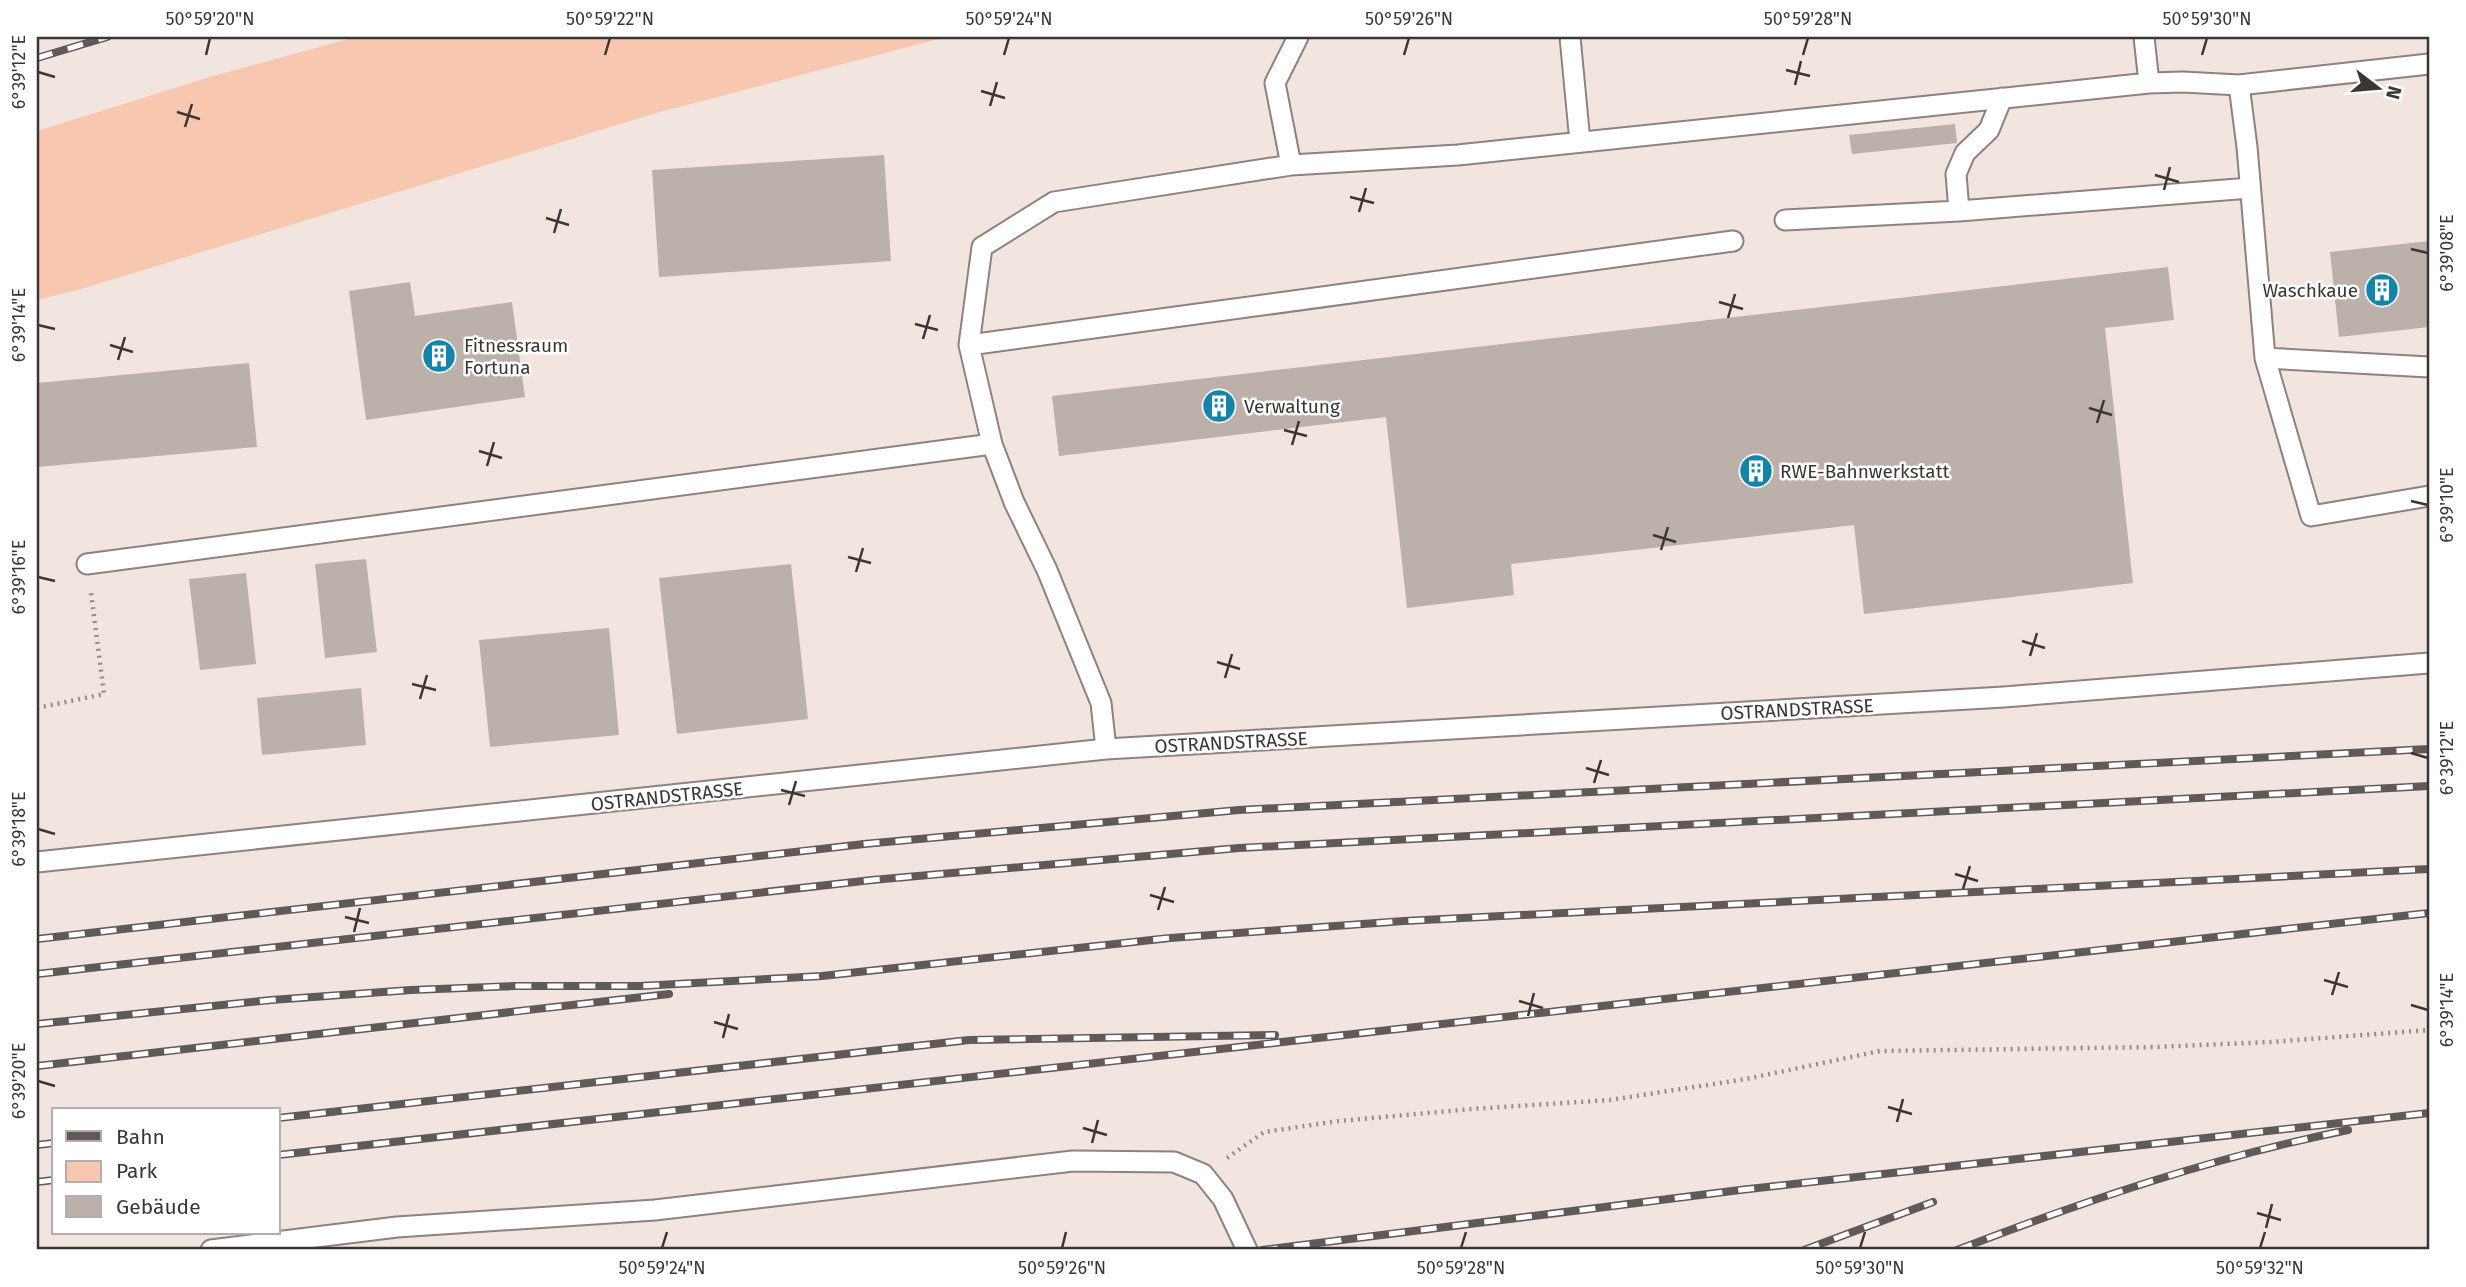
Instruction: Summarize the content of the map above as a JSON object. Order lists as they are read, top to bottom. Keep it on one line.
{"streets":{"lane":["OSTRANDSTRASSE"]},"places":{"building":["Waschkaue","Fitnessraum Fortuna","Verwaltung","RWE-Bahnwerkstatt"]},"legend":["Bahn","Park","Gebäude"],"north":"right","coordinates":["50°59'20\"N","50°59'22\"N","50°59'24\"N","50°59'26\"N","50°59'28\"N","50°59'30\"N","6°39'12\"E","6°39'08\"E","6°39'14\"E","6°39'10\"E","6°39'16\"E","6°39'18\"E","6°39'20\"E","50°59'32\"N"]}
